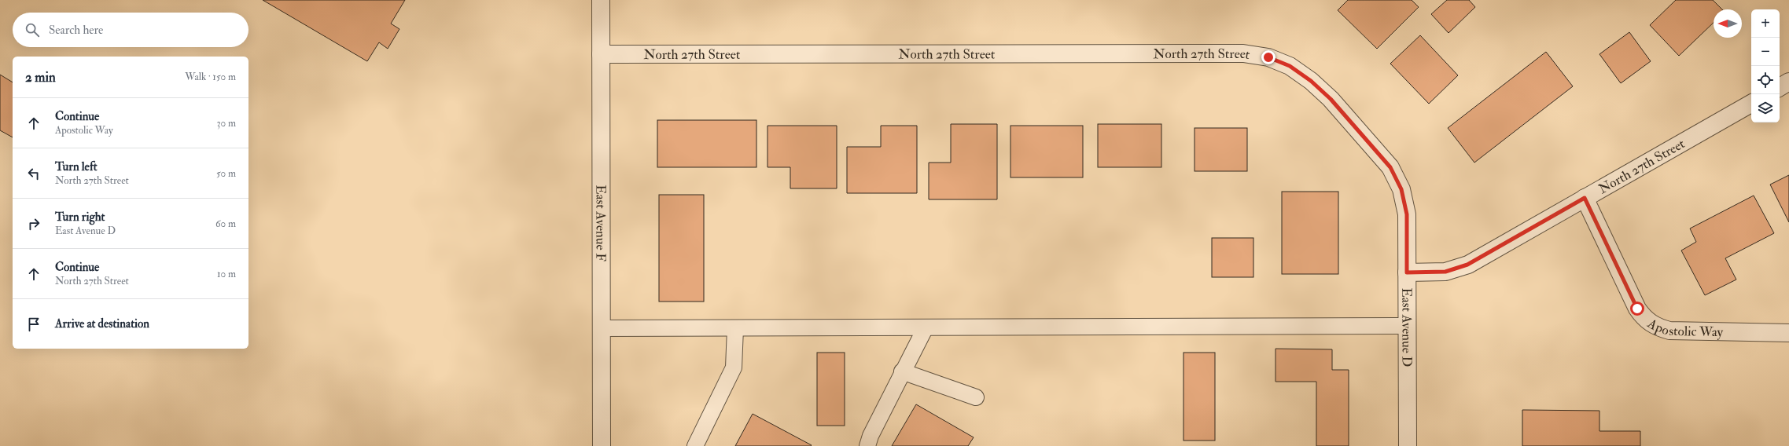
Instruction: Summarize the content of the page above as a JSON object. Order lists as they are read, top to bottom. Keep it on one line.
{"streets":{"street":["North 27th Street","East Avenue F","Apostolic Way","East Avenue D"]},"crossings":[["North 27th Street","East Avenue F"],["North 27th Street","Apostolic Way"],["North 27th Street","East Avenue D"]],"north":"left","page":{"map_buttons":["+","−"],"search":"Search here","heading":["2 min","Walk · 150 m"],"list":[["Continue","Apostolic Way","30 m"],["Turn left","North 27th Street","50 m"],["Turn right","East Avenue D","60 m"],["Continue","North 27th Street","10 m"],"Arrive at destination"]}}
